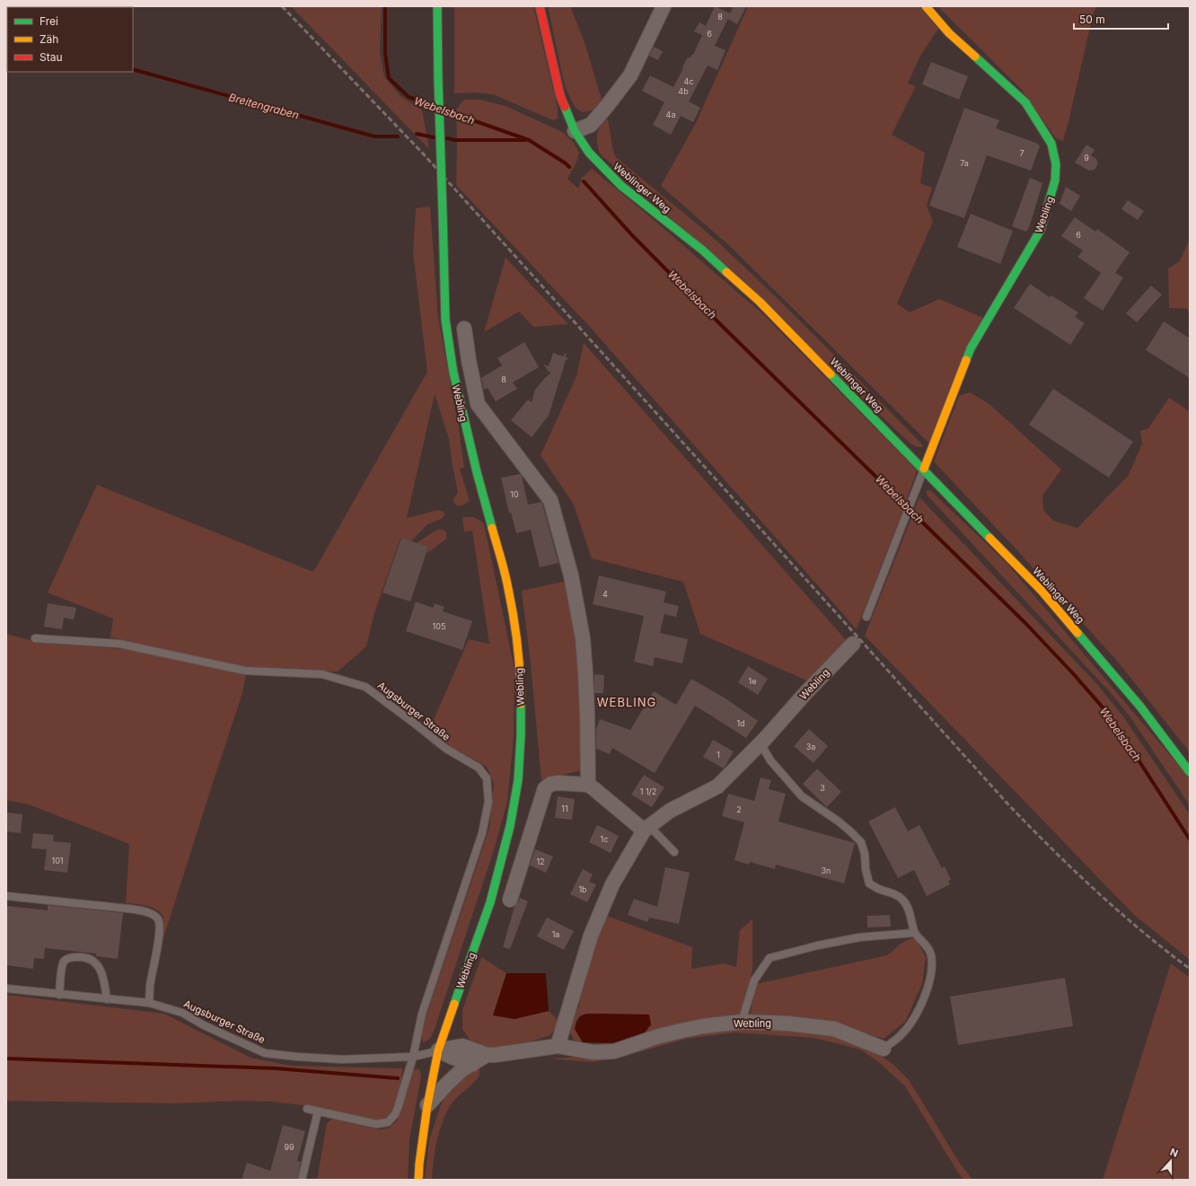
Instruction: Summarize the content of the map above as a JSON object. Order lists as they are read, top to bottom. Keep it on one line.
{"streets":{"street":["Weblinger Weg","Webling"],"lane":["Augsburger Straße"]},"crossings":[["Weblinger Weg","Webling"],["Webling","Augsburger Straße"]],"districts":["WEBLING"],"water":["Breitengraben","Webelsbach"],"house_numbers":["8","6","4c","4b","4a","7","9","7a","6","8","10","4","105","1e","1d","3a","1","3","1 1/2","11","2","1c","101","12","3n","1b","1a","99"],"legend":["Frei","Zäh","Stau"],"scale_bar":"50 m","north":"top"}
